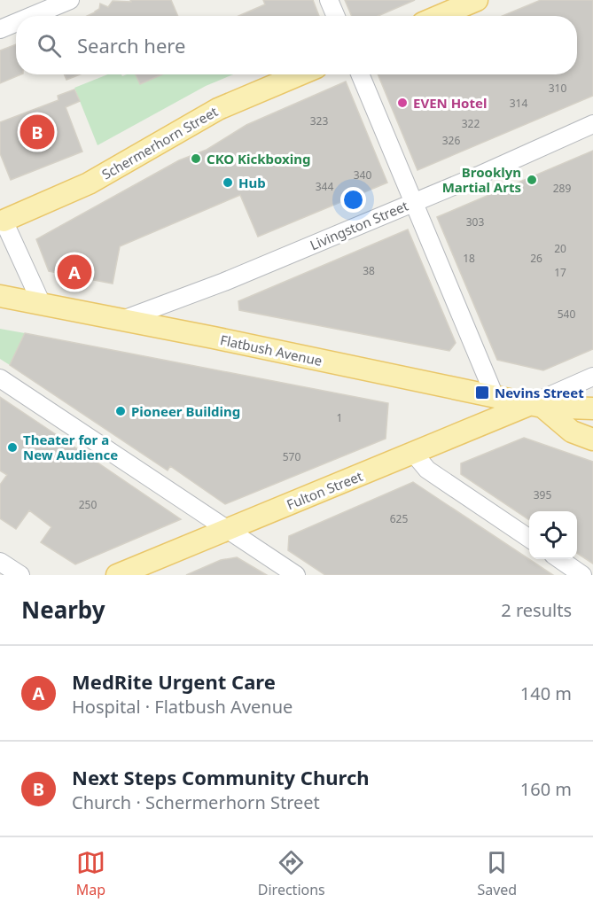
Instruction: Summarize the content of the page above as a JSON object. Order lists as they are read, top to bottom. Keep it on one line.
{"streets":{"main road":["Schermerhorn Street","Flatbush Avenue","Fulton Street"],"street":["Livingston Street"]},"crossings":[["Livingston Street","Flatbush Avenue"],["Flatbush Avenue","Fulton Street"]],"places":{"other":["EVEN Hotel","CKO Kickboxing","Brooklyn Martial Arts","Hub","Pioneer Building","Theater for a New Audience"],"transit":["Nevins Street"]},"house_numbers":["310","314","323","322","326","340","344","289","303","20","18","26","38","17","540","1","570","395","250","625"],"page":{"search":"Search here","pins":["B","A"],"heading":["Nearby","2 results"],"list":[{"mark":"A","name":"MedRite Urgent Care","note":"Hospital · Flatbush Avenue","value":"140 m"},{"mark":"B","name":"Next Steps Community Church","note":"Church · Schermerhorn Street","value":"160 m"}],"nav":["Map","Directions","Saved"]}}
